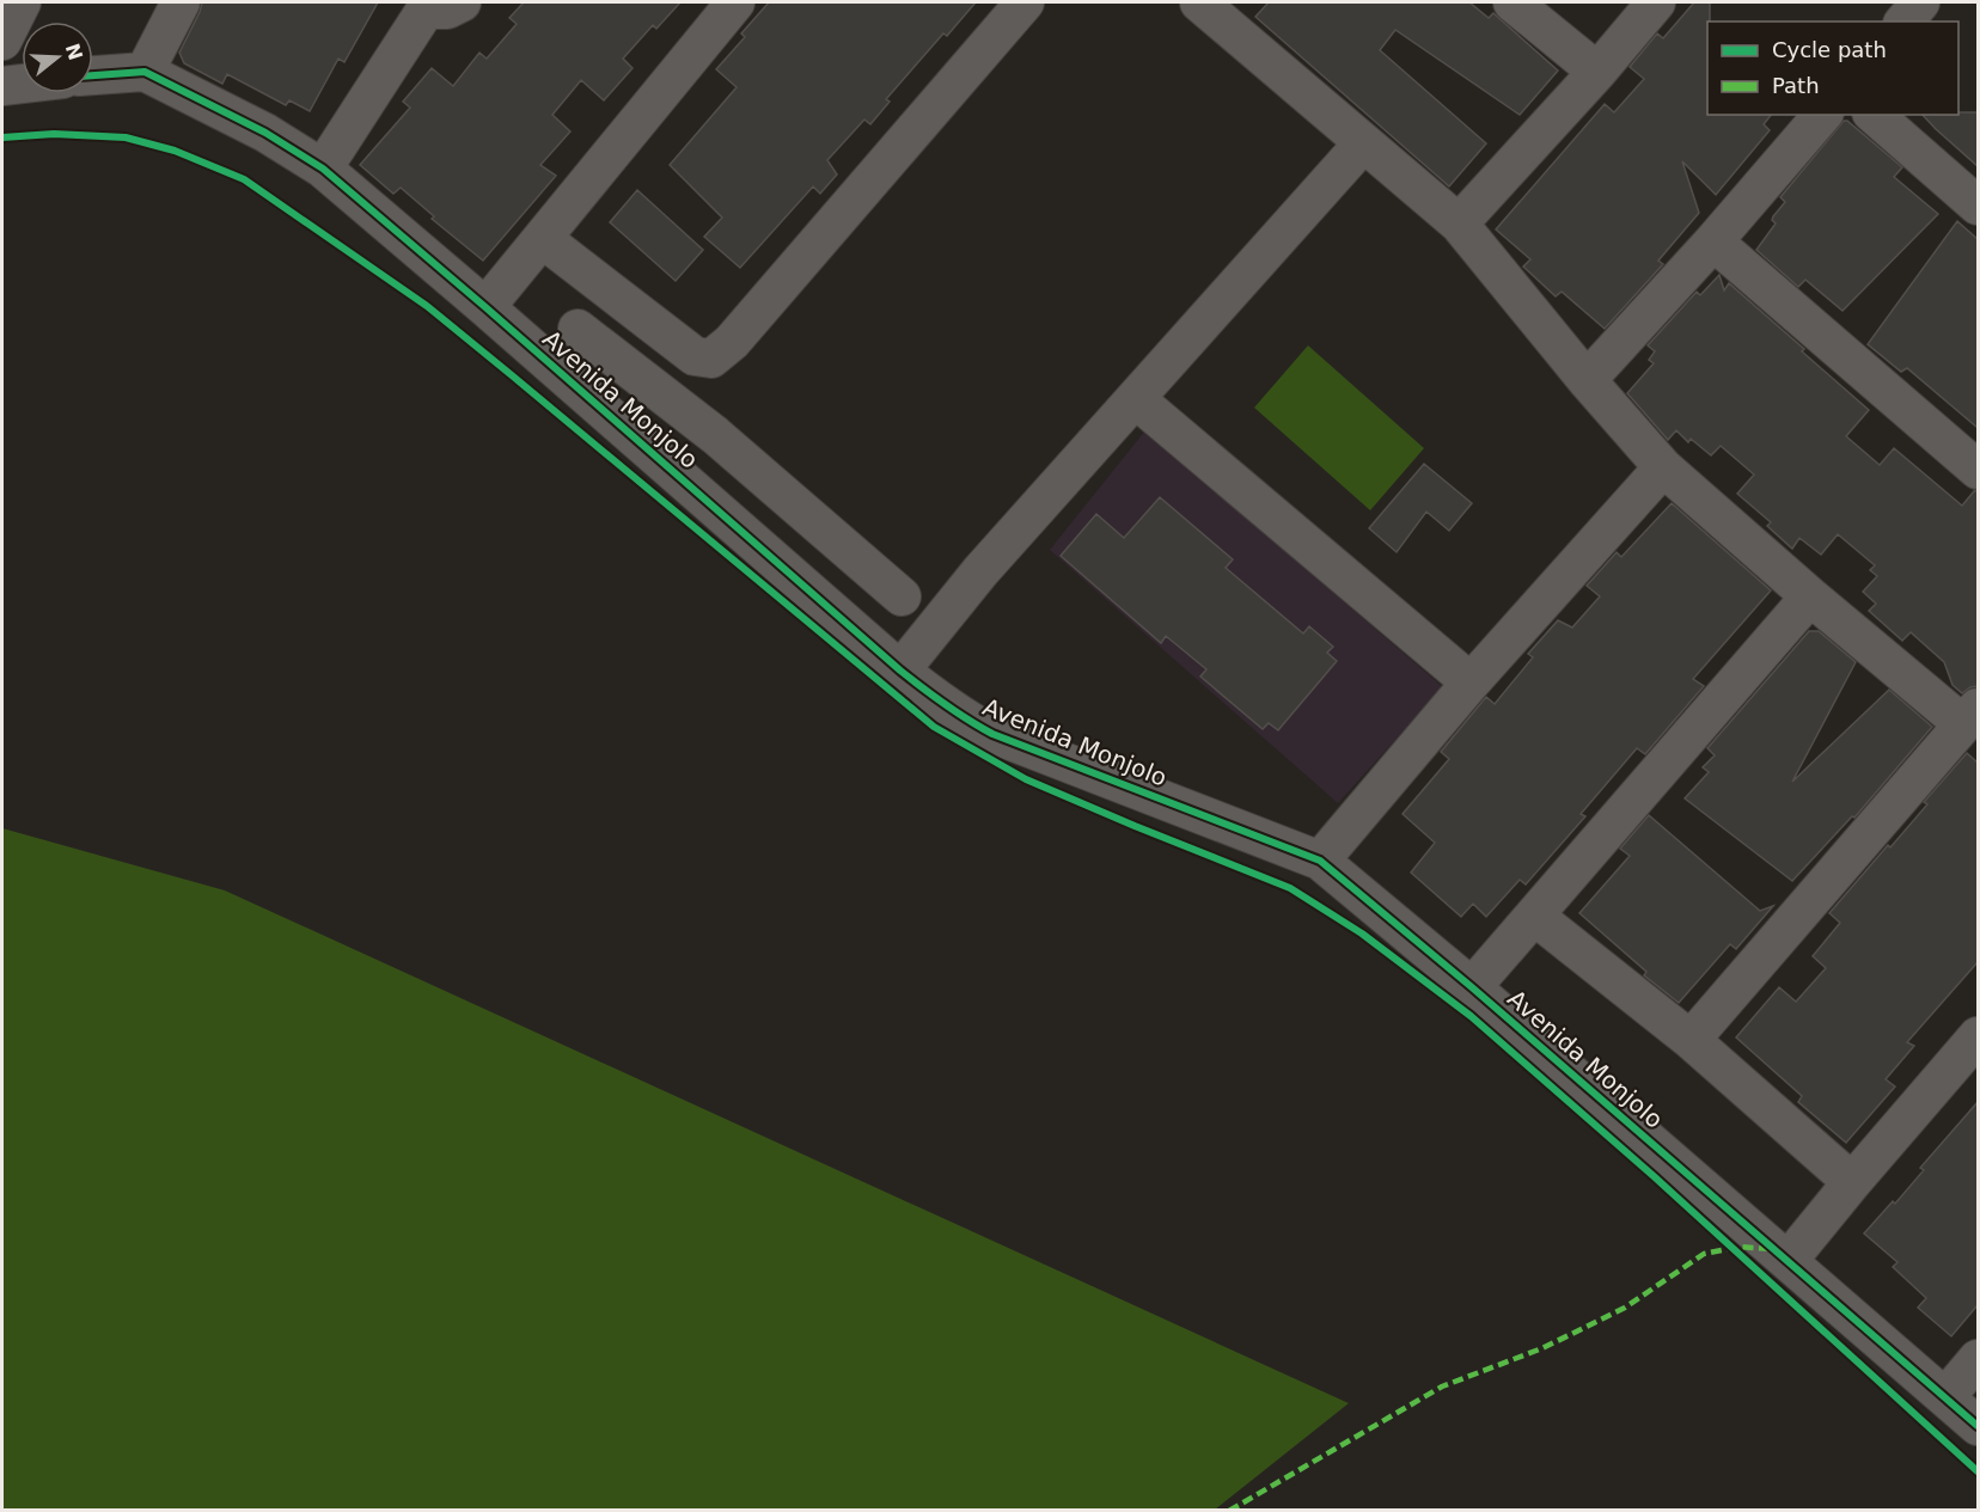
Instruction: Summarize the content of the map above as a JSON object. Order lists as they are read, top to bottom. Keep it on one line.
{"streets":{"street":["Avenida Monjolo"]},"legend":["Cycle path","Path"],"north":"right"}
